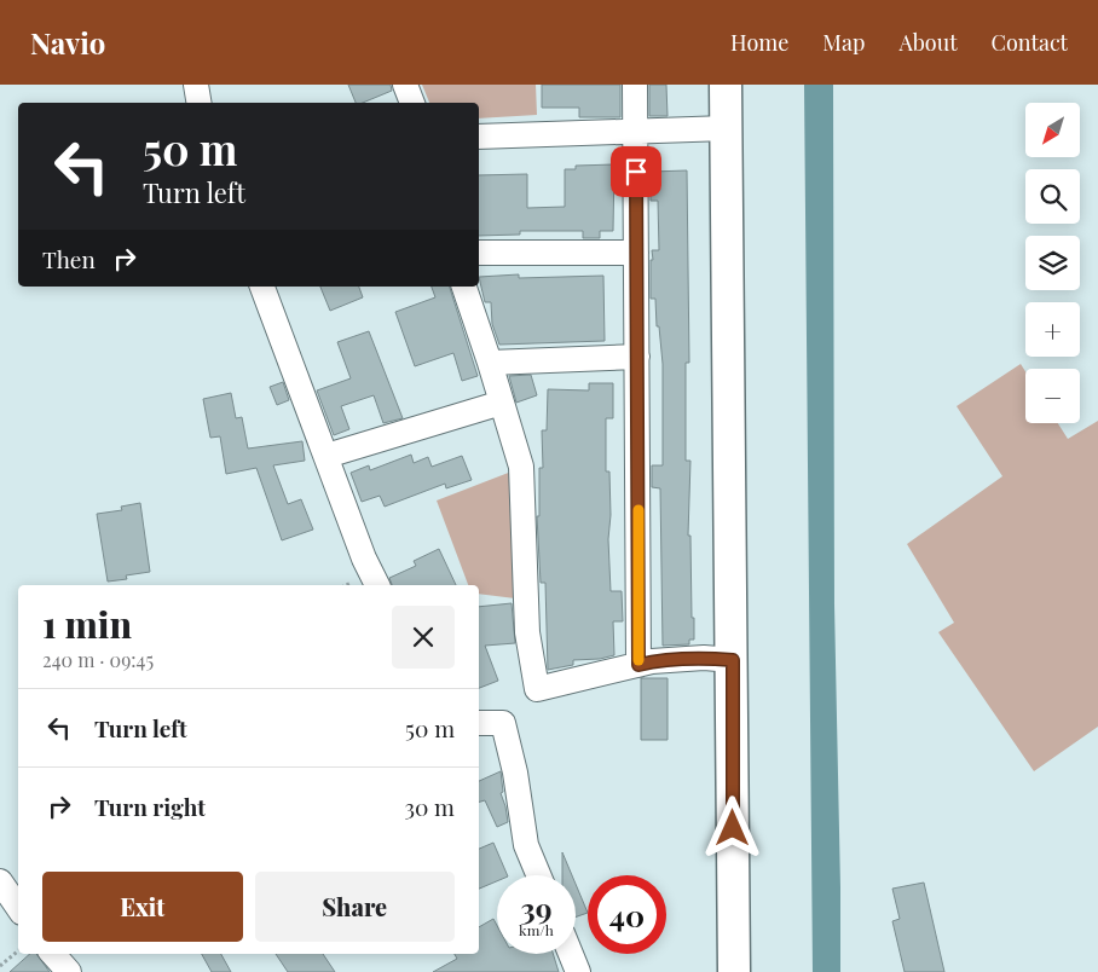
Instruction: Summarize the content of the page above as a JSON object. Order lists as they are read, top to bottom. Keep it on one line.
{"north":"bottom left","page":{"header":"Navio","nav":["Home","Map","About","Contact"],"map_buttons":["+","−"],"turn":["50 m","Turn left"],"then":"Then","heading":["1 min","240 m · 09:45"],"list":[{"name":"Turn left","value":"50 m"},{"name":"Turn right","value":"30 m"}],"buttons":["Exit","Share"],"speed":"39 km/h","limit":"40"}}
